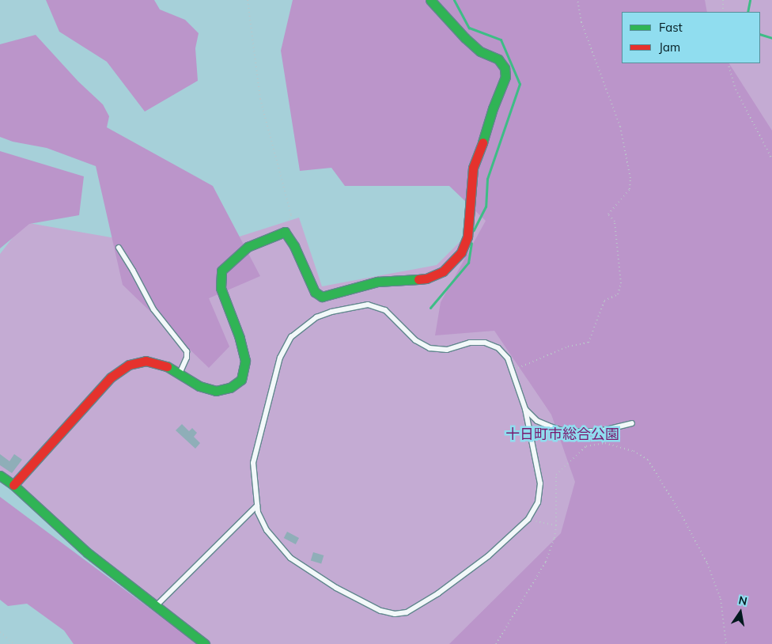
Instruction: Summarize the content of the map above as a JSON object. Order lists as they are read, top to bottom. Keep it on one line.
{"parks":["十日町市総合公園"],"legend":["Fast","Jam"],"north":"top"}
